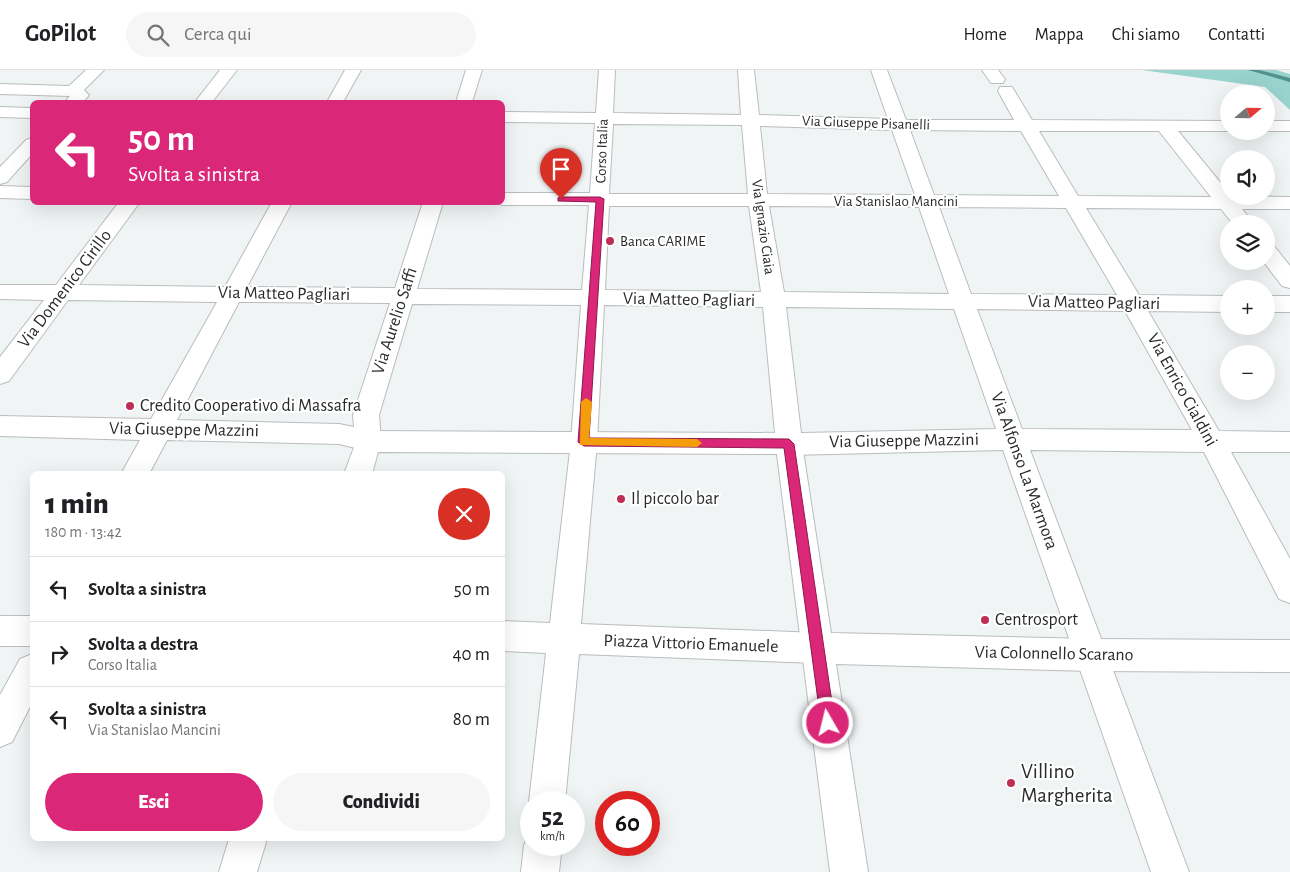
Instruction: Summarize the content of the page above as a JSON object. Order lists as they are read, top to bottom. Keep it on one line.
{"streets":{"street":["Via Giuseppe Pisanelli","Corso Italia","Via Stanislao Mancini","Via Ignazio Ciaia","Via Domenico Cirillo","Via Matteo Pagliari","Via Aurelio Saffi","Via Enrico Cialdini","Via Giuseppe Mazzini","Via Alfonso La Marmora","Piazza Vittorio Emanuele","Via Colonnello Scarano"]},"crossings":[["Via Giuseppe Pisanelli","Corso Italia"],["Via Giuseppe Pisanelli","Via Ignazio Ciaia"],["Via Giuseppe Pisanelli","Via Enrico Cialdini"],["Via Giuseppe Pisanelli","Via Alfonso La Marmora"],["Corso Italia","Via Stanislao Mancini"],["Corso Italia","Via Matteo Pagliari"],["Corso Italia","Via Giuseppe Mazzini"],["Via Stanislao Mancini","Via Ignazio Ciaia"],["Via Stanislao Mancini","Via Enrico Cialdini"],["Via Stanislao Mancini","Via Alfonso La Marmora"],["Via Ignazio Ciaia","Via Matteo Pagliari"],["Via Ignazio Ciaia","Via Giuseppe Mazzini"],["Via Ignazio Ciaia","Piazza Vittorio Emanuele"],["Via Ignazio Ciaia","Via Colonnello Scarano"],["Via Domenico Cirillo","Via Matteo Pagliari"],["Via Matteo Pagliari","Via Aurelio Saffi"],["Via Matteo Pagliari","Via Enrico Cialdini"],["Via Matteo Pagliari","Via Alfonso La Marmora"],["Via Aurelio Saffi","Via Giuseppe Mazzini"],["Via Enrico Cialdini","Via Giuseppe Mazzini"],["Via Giuseppe Mazzini","Via Alfonso La Marmora"],["Via Alfonso La Marmora","Via Colonnello Scarano"],["Piazza Vittorio Emanuele","Via Colonnello Scarano"]],"places":["Banca CARIME","Credito Cooperativo di Massafra","Il piccolo bar","Centrosport","Villino Margherita"],"north":"right","page":{"header":"GoPilot","search":"Cerca qui","nav":["Home","Mappa","Chi siamo","Contatti"],"map_buttons":["+","−"],"turn":["50 m","Svolta a sinistra"],"heading":["1 min","180 m · 13:42"],"list":[{"name":"Svolta a sinistra","value":"50 m"},{"name":"Svolta a destra","note":"Corso Italia","value":"40 m"},{"name":"Svolta a sinistra","note":"Via Stanislao Mancini","value":"80 m"}],"buttons":["Esci","Condividi"],"speed":"52 km/h","limit":"60"}}
